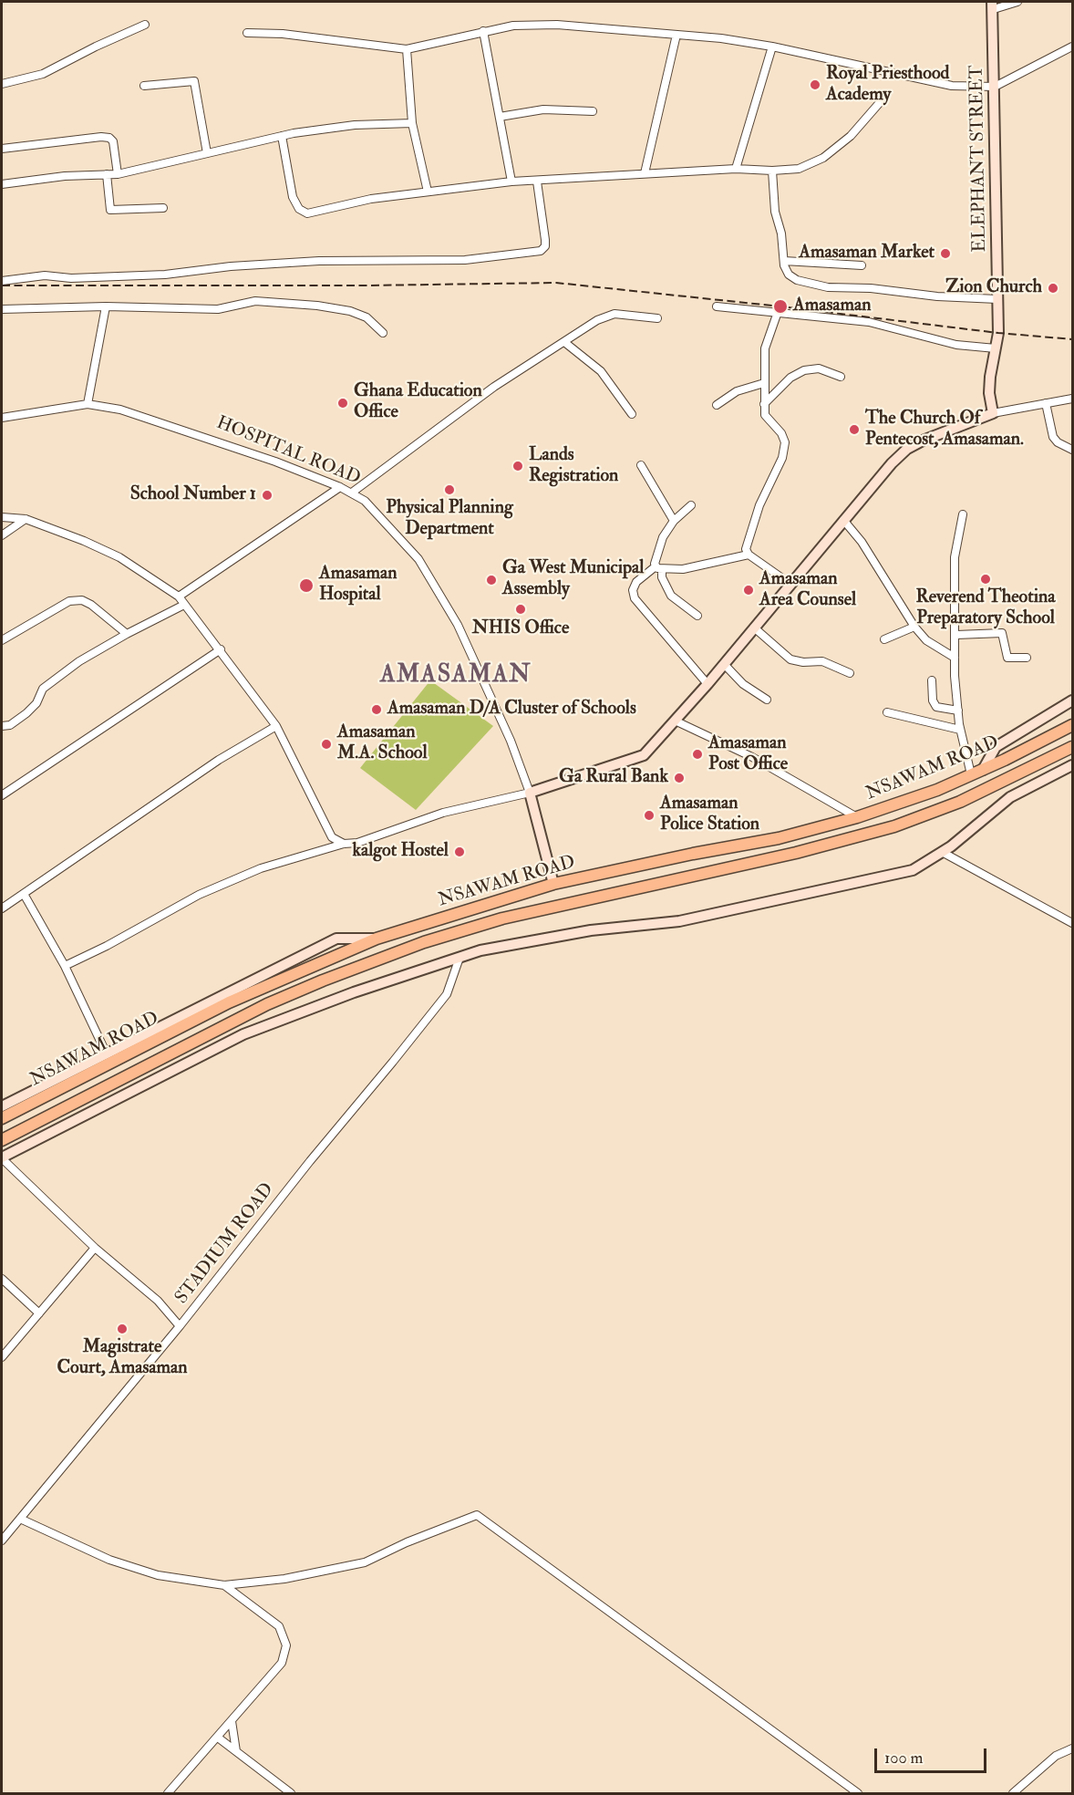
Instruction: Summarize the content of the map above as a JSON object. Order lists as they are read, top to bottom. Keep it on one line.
{"streets":{"highway":["NSAWAM ROAD"],"main road":["ELEPHANT STREET","HOSPITAL ROAD"],"street":["STADIUM ROAD"]},"crossings":[["HOSPITAL ROAD","NSAWAM ROAD"]],"districts":["AMASAMAN"],"places":["Royal Priesthood Academy","Amasaman Market","Zion Church","Amasaman","Ghana Education Office","The Church Of Pentecost, Amasaman.","Lands Registration","Physical Planning Department","School Number 1","Reverend Theotina Preparatory School","Ga West Municipal Assembly","Amasaman Hospital","Amasaman Area Counsel","NHIS Office","Amasaman D/A Cluster of Schools","Amasaman M.A. School","Amasaman Post Office","Ga Rural Bank","Amasaman Police Station","kalgot Hostel","Magistrate Court, Amasaman"],"scale_bar":"100 m"}
